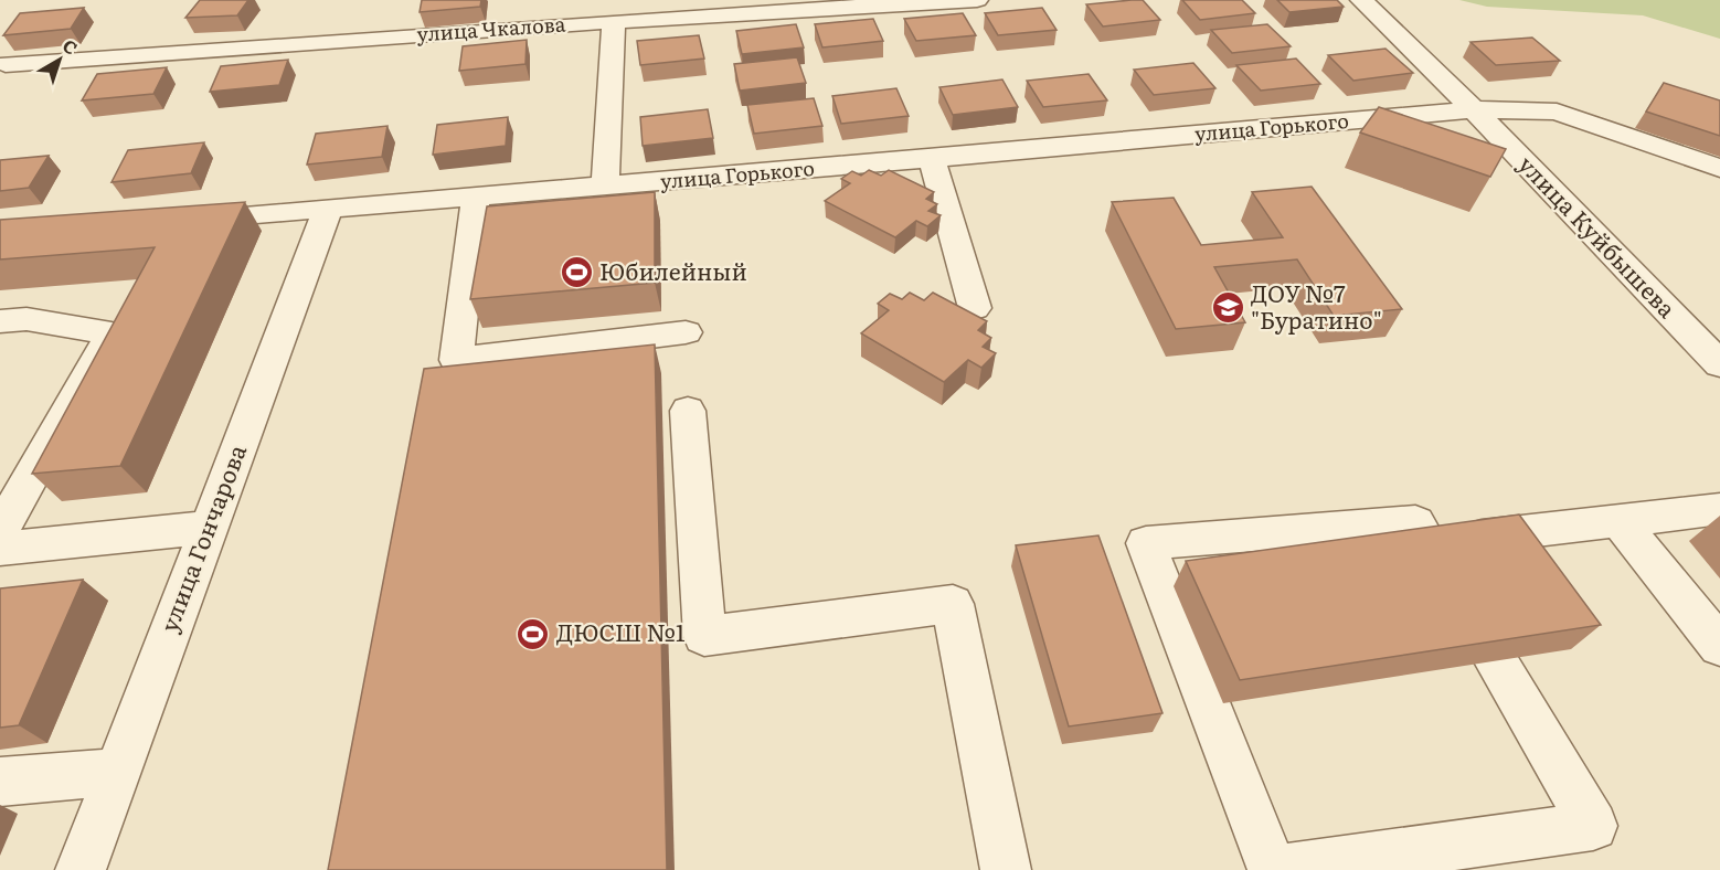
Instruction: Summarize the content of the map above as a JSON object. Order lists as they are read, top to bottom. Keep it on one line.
{"streets":{"street":["улица Чкалова","улица Горького","улица Куйбышева","улица Гончарова"]},"crossings":[["улица Горького","улица Куйбышева"],["улица Горького","улица Гончарова"]],"places":{"sports":["Юбилейный","ДЮСШ №1"],"school or university":["ДОУ №7 \"Буратино\""]},"north":"top right"}
